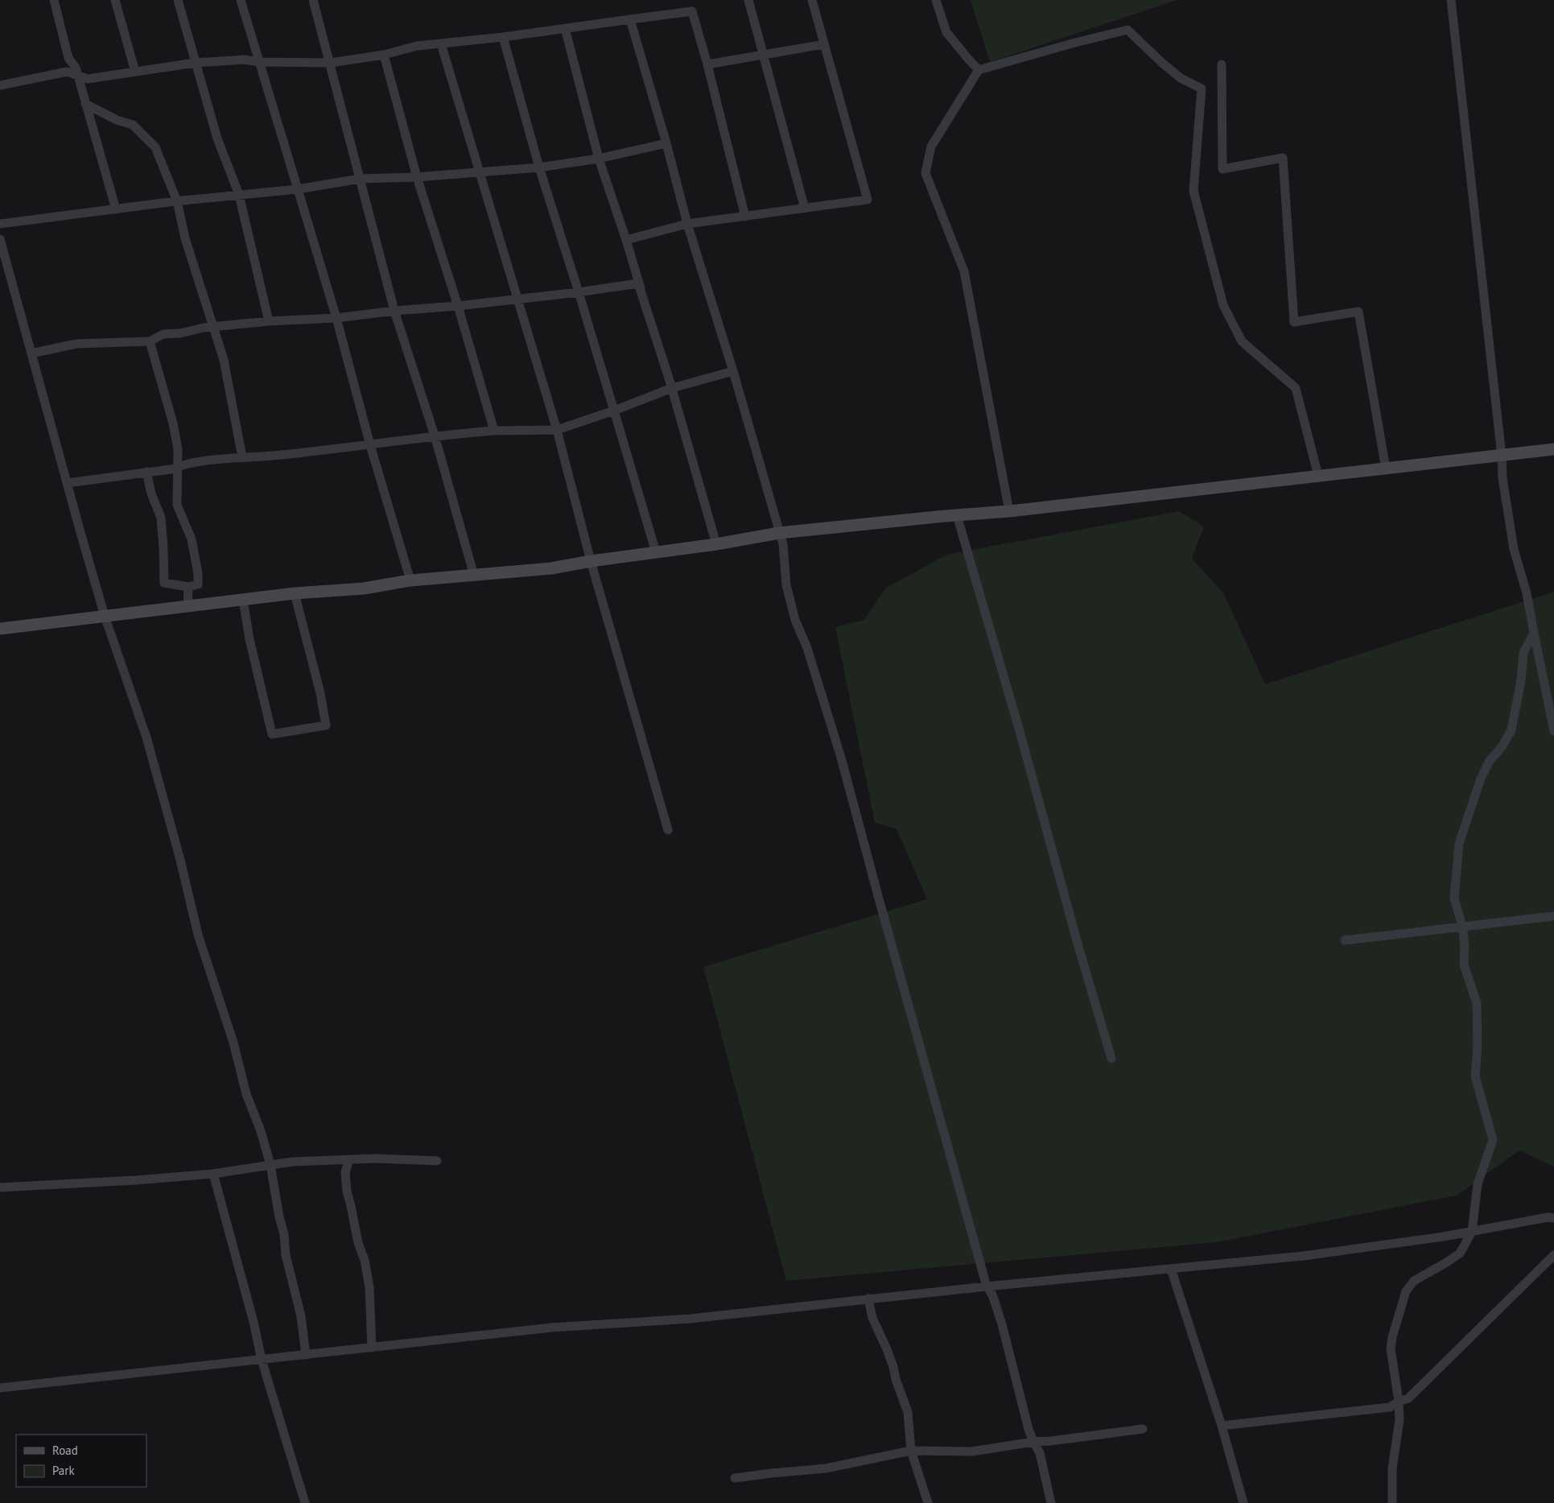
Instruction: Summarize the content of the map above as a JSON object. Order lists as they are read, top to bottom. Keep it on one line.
{"legend":["Road","Park"]}
